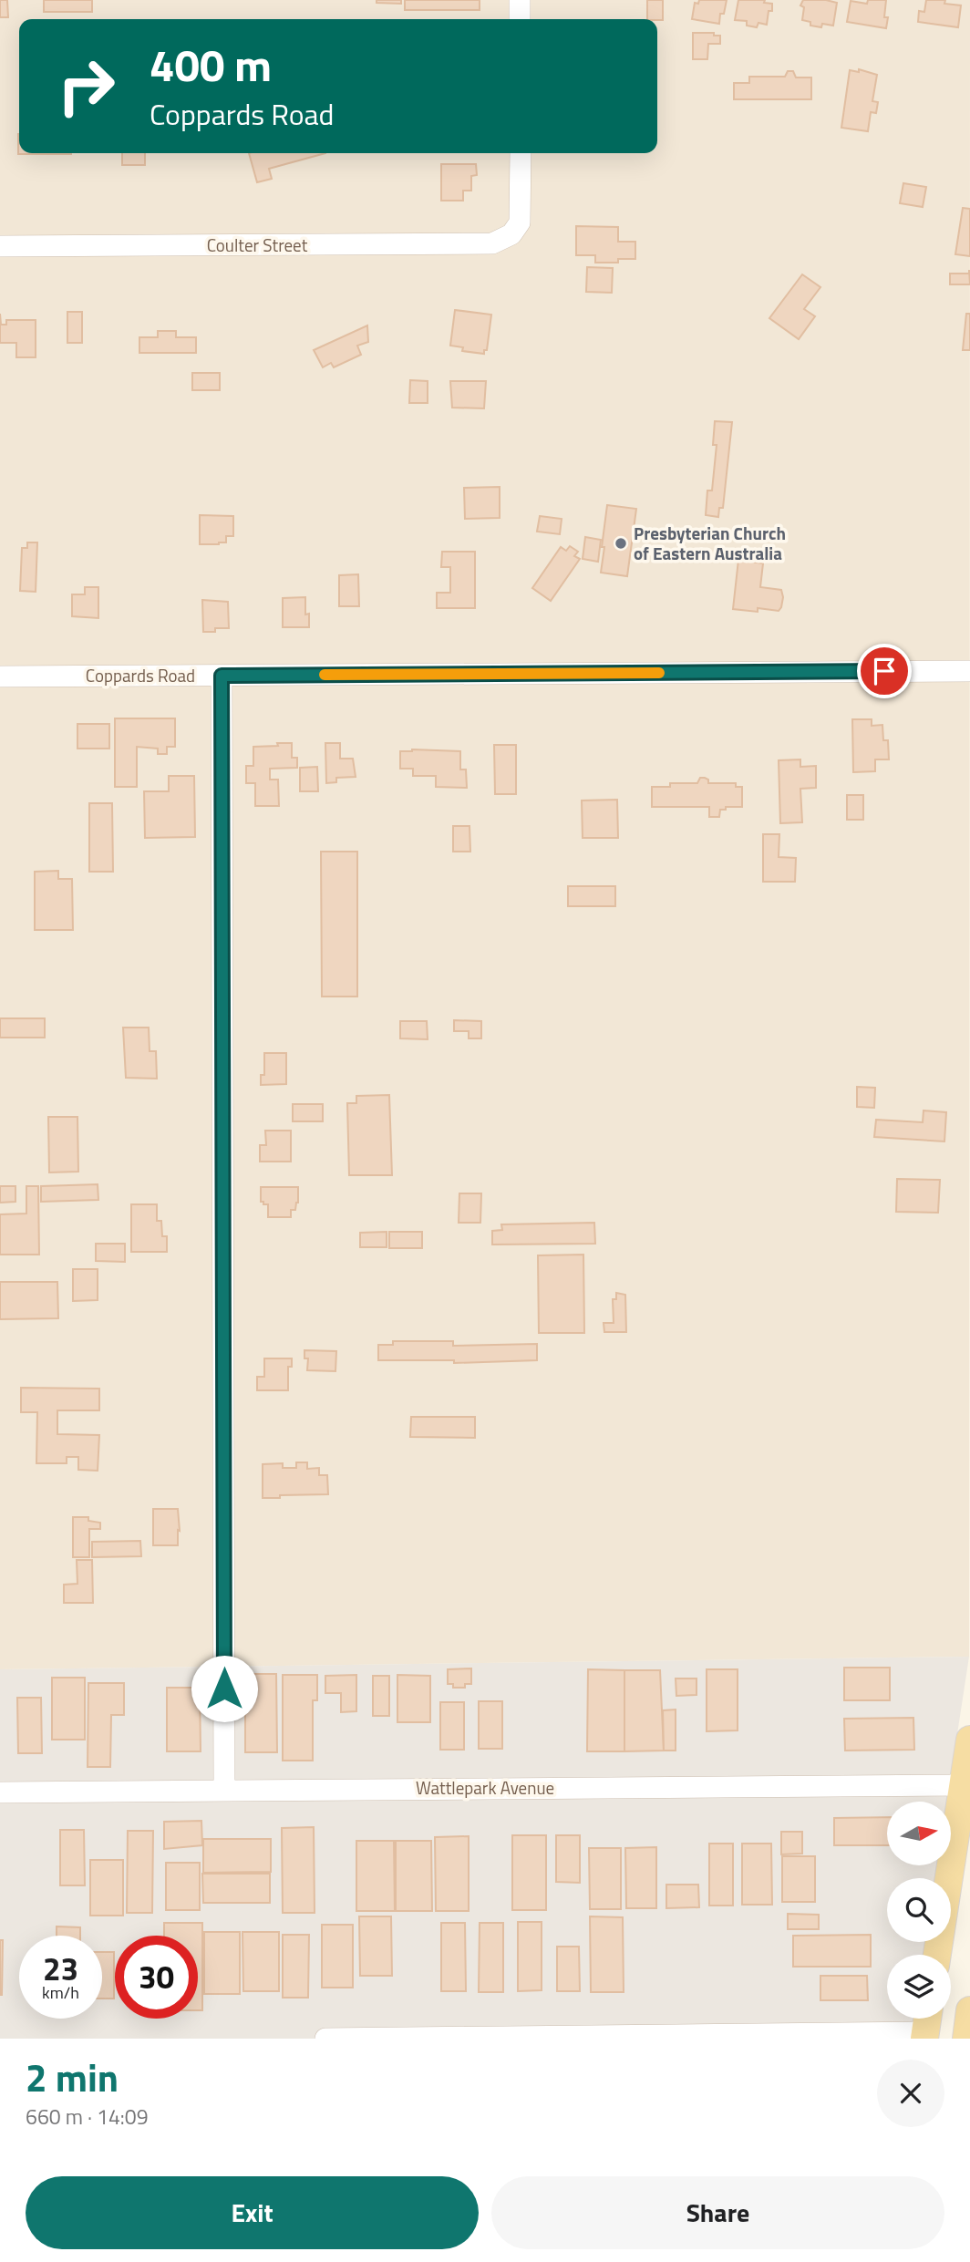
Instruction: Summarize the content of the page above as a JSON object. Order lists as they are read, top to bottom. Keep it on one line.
{"streets":{"street":["Coulter Street","Coppards Road","Wattlepark Avenue"]},"places":["Presbyterian Church of Eastern Australia"],"north":"right","page":{"turn":["400 m","Coppards Road"],"speed":"23 km/h","limit":"30","heading":["2 min","660 m · 14:09"],"buttons":["Exit","Share"]}}
